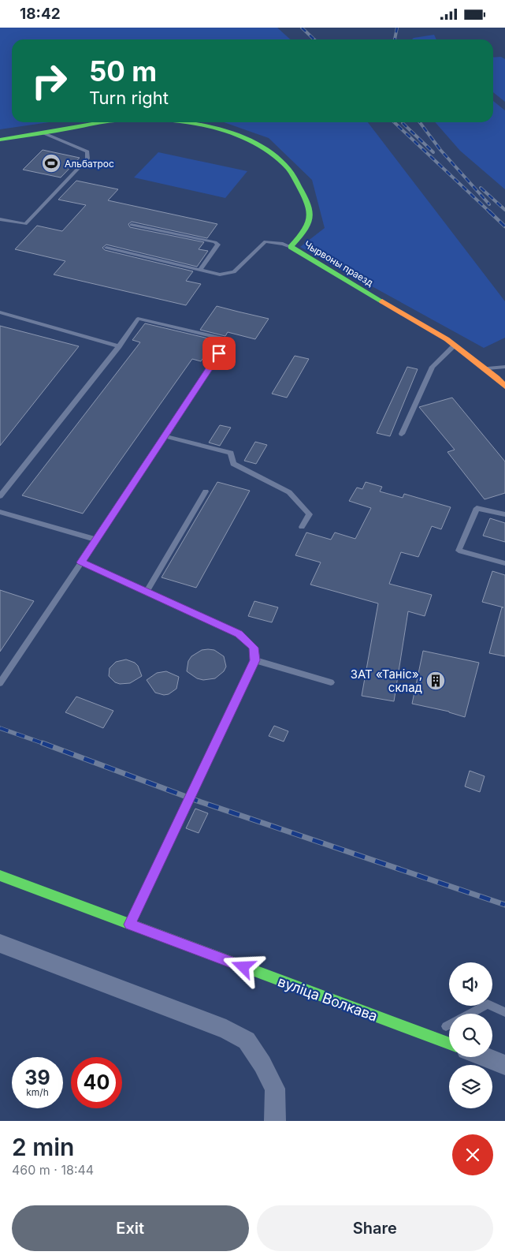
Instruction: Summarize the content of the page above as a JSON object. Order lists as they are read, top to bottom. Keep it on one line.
{"streets":{"street":["Чырвоны праезд","вуліца Волкава"]},"places":{"sports":["Альбатрос"],"building":["ЗАТ «Таніс», склад"]},"page":{"status":"18:42","turn":["50 m","Turn right"],"speed":"39 km/h","limit":"40","heading":["2 min","460 m · 18:44"],"buttons":["Exit","Share"]}}
